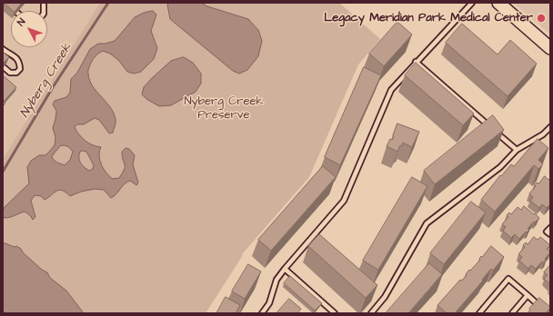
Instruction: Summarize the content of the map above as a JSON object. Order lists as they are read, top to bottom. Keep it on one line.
{"water":["Nyberg Creek"],"parks":["Nyberg Creek Preserve"],"places":["Legacy Meridian Park Medical Center"],"north":"top left"}
